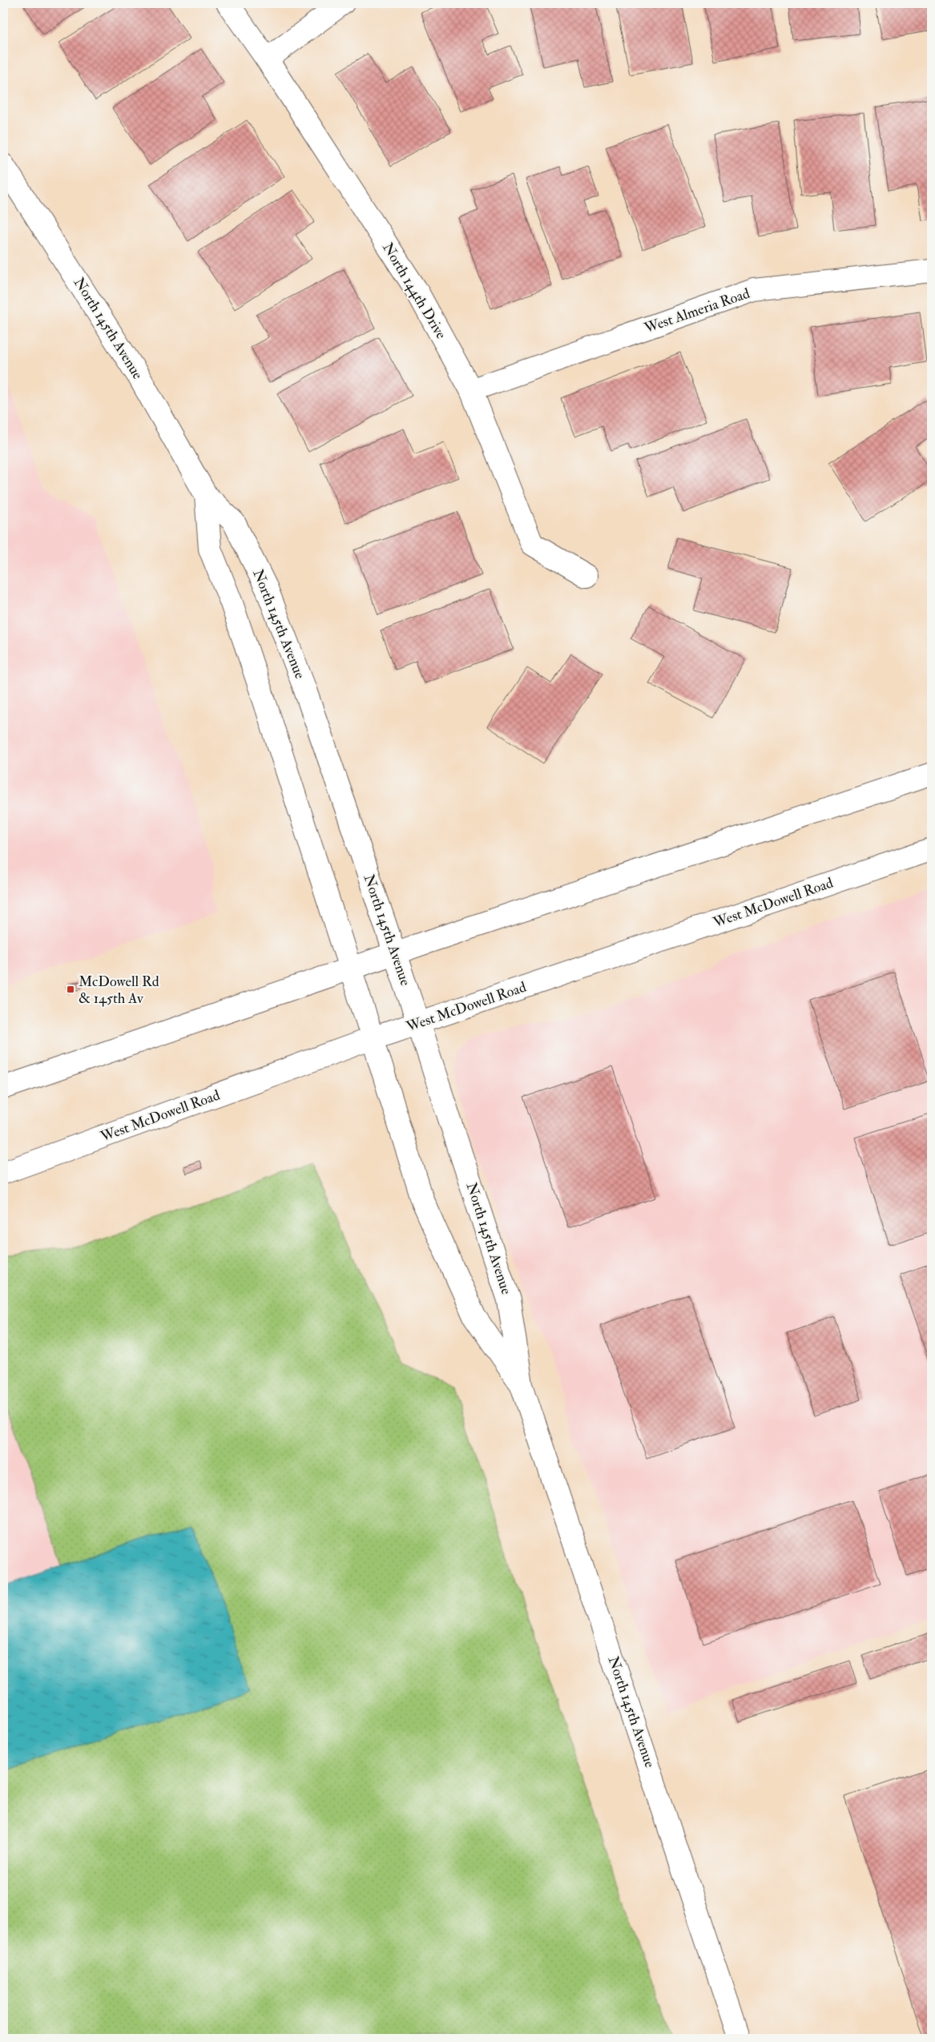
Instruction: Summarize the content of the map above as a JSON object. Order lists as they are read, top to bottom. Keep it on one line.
{"streets":{"street":["North 144th Drive","West Almeria Road","North 145th Avenue","West McDowell Road"]},"crossings":[["North 144th Drive","West Almeria Road"],["North 145th Avenue","West McDowell Road"]],"places":{"transit":["McDowell Rd & 145th Av"]}}
